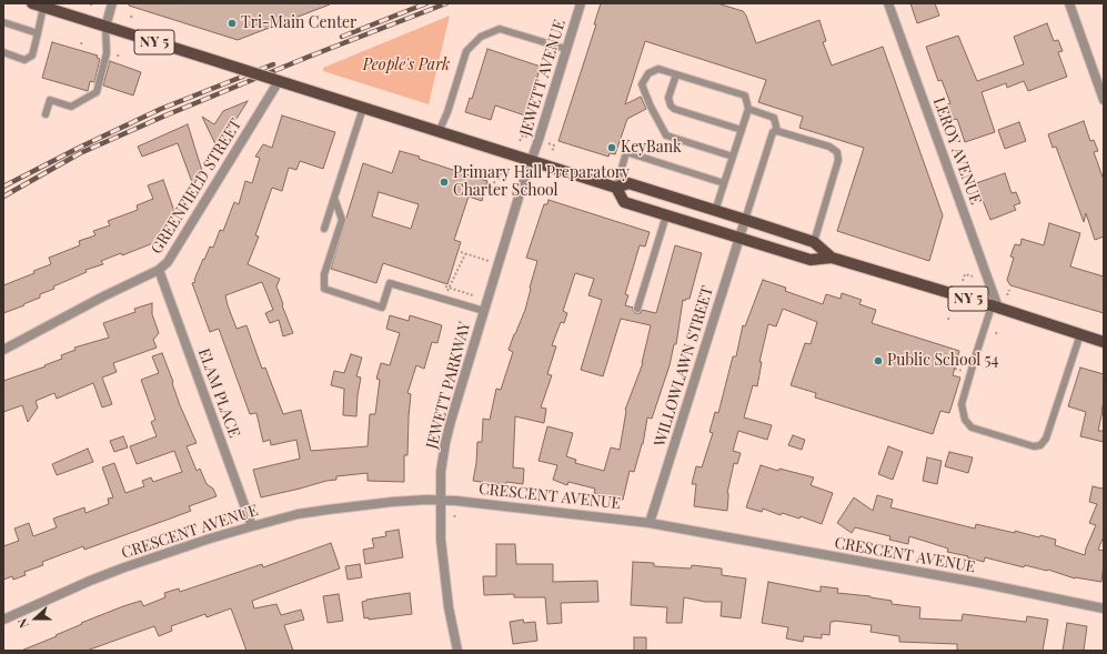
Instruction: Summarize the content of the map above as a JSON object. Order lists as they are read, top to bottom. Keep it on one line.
{"streets":{"main road":["NY 5"],"street":["JEWETT AVENUE","LEROY AVENUE","GREENFIELD STREET","WILLOWLAWN STREET","JEWETT PARKWAY","ELAM PLACE","CRESCENT AVENUE"]},"crossings":[["NY 5","JEWETT AVENUE"],["NY 5","LEROY AVENUE"],["NY 5","GREENFIELD STREET"],["NY 5","WILLOWLAWN STREET"],["NY 5","JEWETT PARKWAY"],["JEWETT AVENUE","JEWETT PARKWAY"],["GREENFIELD STREET","ELAM PLACE"],["WILLOWLAWN STREET","CRESCENT AVENUE"],["JEWETT PARKWAY","CRESCENT AVENUE"],["ELAM PLACE","CRESCENT AVENUE"]],"parks":["People's Park"],"places":["Tri-Main Center","KeyBank","Primary Hall Preparatory Charter School","Public School 54"],"north":"left"}
